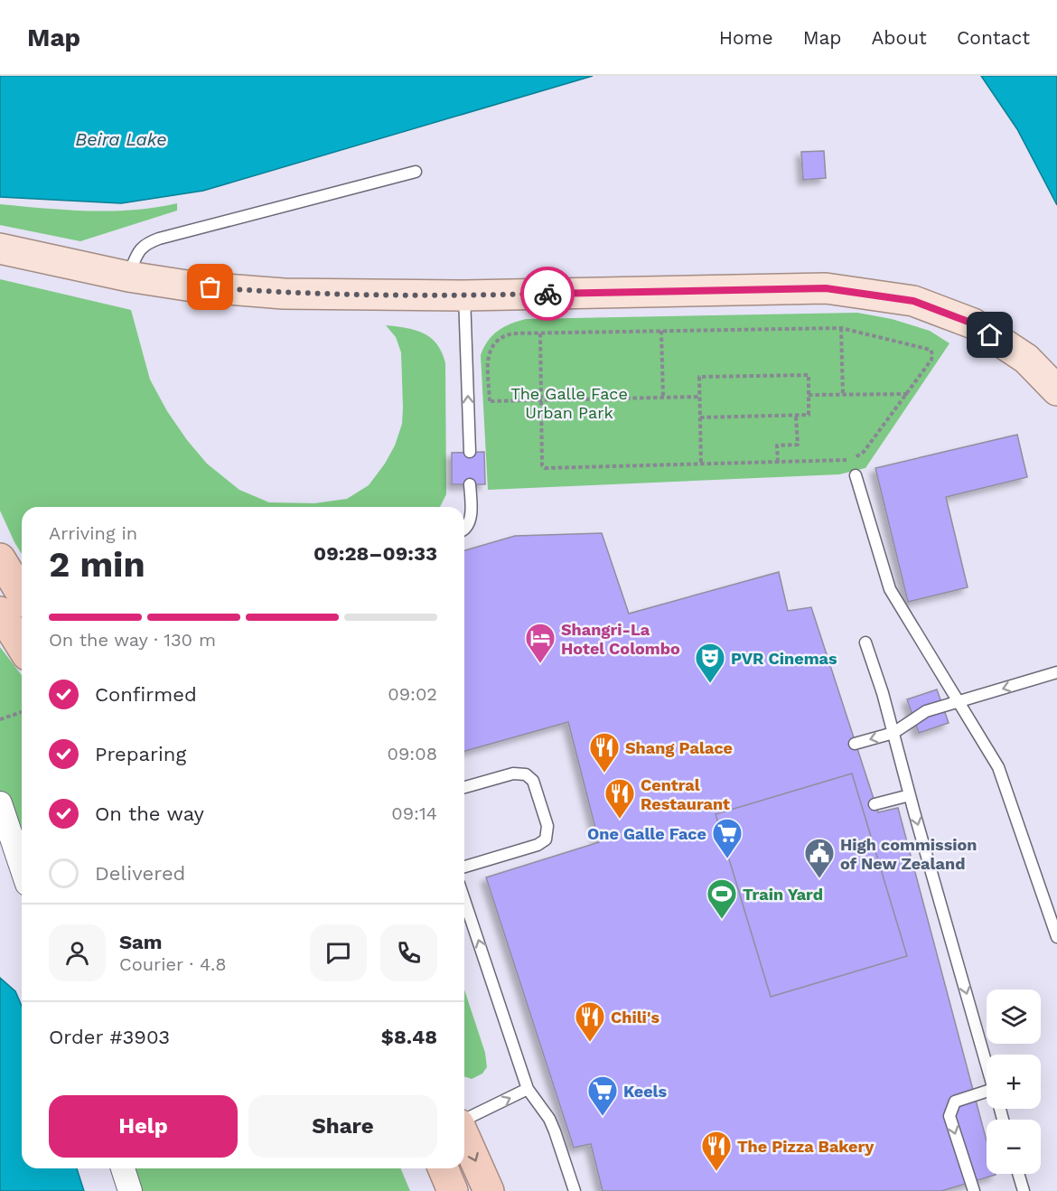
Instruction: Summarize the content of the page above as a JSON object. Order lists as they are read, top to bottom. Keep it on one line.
{"water":["Beira Lake"],"parks":["The Galle Face Urban Park"],"places":{"hotel":["Shangri-La Hotel Colombo"],"theatre":["PVR Cinemas"],"restaurant":["Shang Palace","Central Restaurant","Chili's","The Pizza Bakery"],"supermarket":["One Galle Face","Keels"],"public building":["High commission of New Zealand"],"sports":["Train Yard"]},"page":{"header":"Map","nav":["Home","Map","About","Contact"],"heading":["2 min","Arriving in","09:28–09:33"],"panel":["Sam","Courier · 4.8","Order #3903","$8.48"],"bar":"On the way · 130 m","list":[["Confirmed","09:02"],["Preparing","09:08"],["On the way","09:14"],"Delivered"],"map_buttons":["+","−"],"buttons":["Help","Share"]}}
